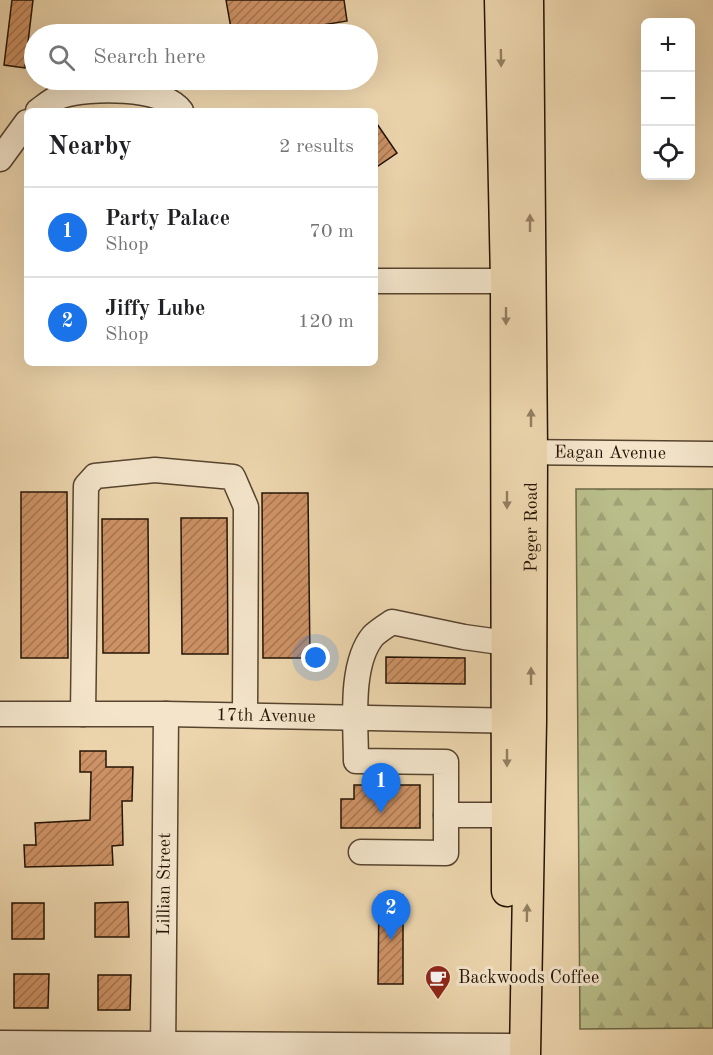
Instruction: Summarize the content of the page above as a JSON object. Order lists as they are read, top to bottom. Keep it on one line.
{"streets":{"main road":["Peger Road"],"street":["Eagan Avenue","17th Avenue","Lillian Street"]},"crossings":[["Eagan Avenue","Peger Road"],["Peger Road","17th Avenue"],["17th Avenue","Lillian Street"]],"places":{"cafe":["Backwoods Coffee"]},"page":{"map_buttons":["+","−"],"search":"Search here","heading":["Nearby","2 results"],"list":[{"mark":"1","name":"Party Palace","note":"Shop","value":"70 m"},{"mark":"2","name":"Jiffy Lube","note":"Shop","value":"120 m"}],"pins":["1","2"]}}
